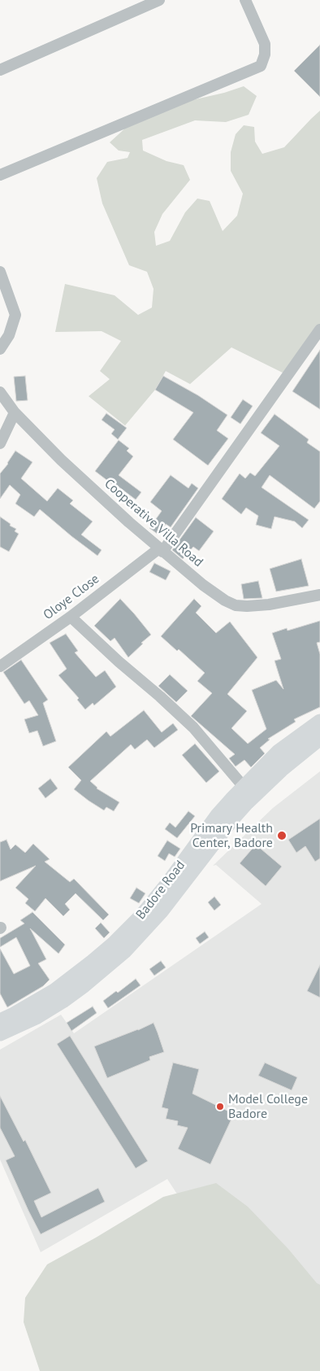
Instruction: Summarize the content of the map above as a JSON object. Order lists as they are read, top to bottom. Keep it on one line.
{"streets":{"main road":["Badore Road"],"street":["Cooperative Villa Road","Oloye Close"]},"crossings":[["Cooperative Villa Road","Oloye Close"]],"places":["Primary Health Center, Badore","Model College Badore"]}
